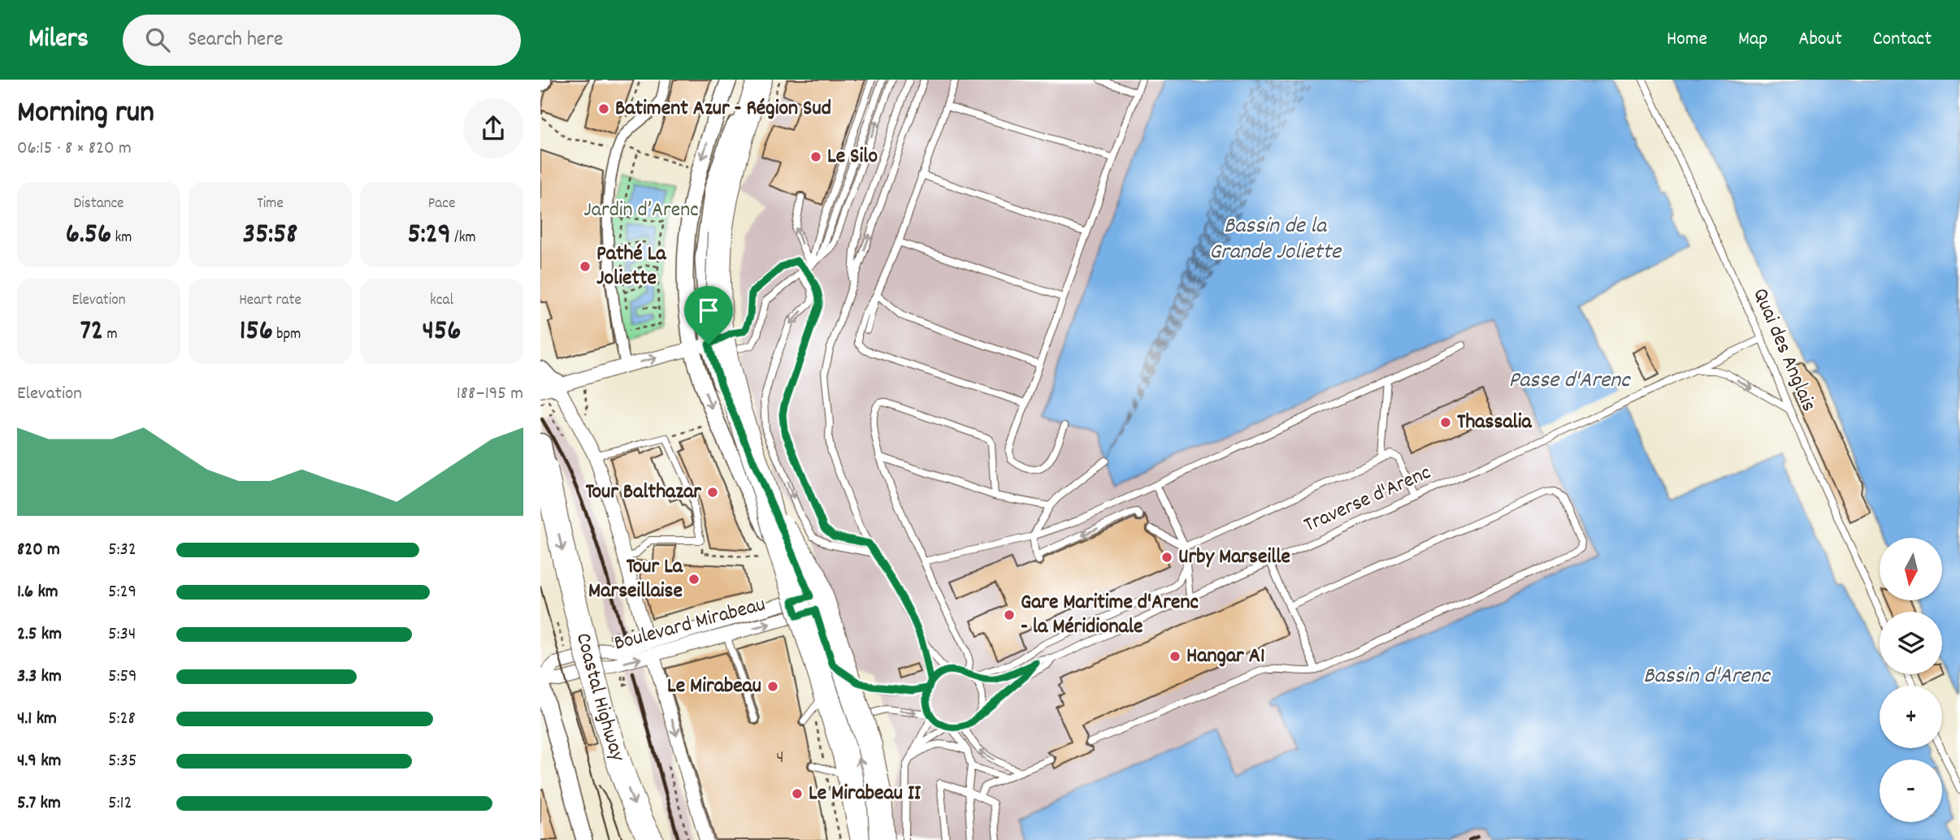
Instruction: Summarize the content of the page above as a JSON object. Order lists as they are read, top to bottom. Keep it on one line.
{"streets":{"highway":["Coastal Highway"],"street":["Boulevard Mirabeau"],"lane":["Quai des Anglais","Traverse d'Arenc"]},"crossings":[["Quai des Anglais","Traverse d'Arenc"]],"water":["Bassin de la Grande Joliette","Passe d'Arenc","Bassin d'Arenc"],"parks":["Jardin d’Arenc"],"places":["Batiment Azur - Région Sud","Le Silo","Pathé La Joliette","Thassalia","Tour Balthazar","Urby Marseille","Tour La Marseillaise","Gare Maritime d'Arenc - la Méridionale","Hangar A1","Le Mirabeau","Le Mirabeau II"],"house_numbers":["4"],"north":"bottom","page":{"header":"Milers","search":"Search here","nav":["Home","Map","About","Contact"],"heading":["Morning run","06:15 · 8 × 820 m"],"stats":[["Distance","6.56 km"],["Time","35:58"],["Pace","5:29 /km"],["Elevation","72 m"],["Heart rate","156 bpm"],["kcal","456"]],"chart":["Elevation","188–195 m"],"list":[{"name":"820 m","note":"5:32"},{"name":"1.6 km","note":"5:29"},{"name":"2.5 km","note":"5:34"},{"name":"3.3 km","note":"5:59"},{"name":"4.1 km","note":"5:28"},{"name":"4.9 km","note":"5:35"},{"name":"5.7 km","note":"5:12"}],"map_buttons":["+","−"]}}
